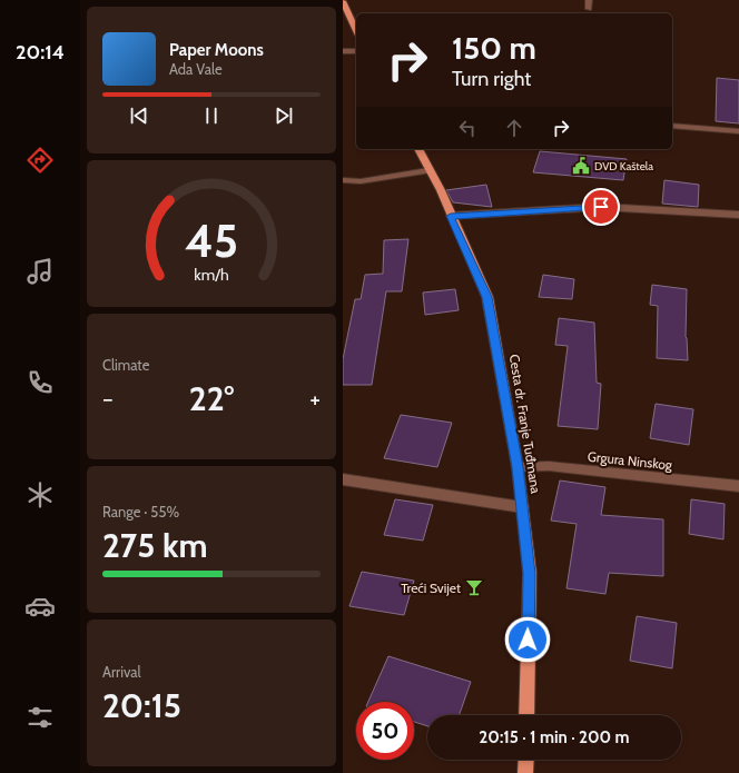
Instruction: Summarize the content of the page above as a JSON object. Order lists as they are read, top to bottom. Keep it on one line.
{"streets":{"main road":["Cesta dr. Franje Tuđmana"],"street":["Grgura Ninskog"]},"crossings":[["Cesta dr. Franje Tuđmana","Grgura Ninskog"]],"places":{"public building":["DVD Kaštela"],"bar":["Treći Svijet"]},"page":{"tabs":"20:14","turn":["150 m","Turn right"],"song":["Paper Moons","Ada Vale"],"tile":["Climate",["Range · 55%","275 km"],["Arrival","20:15"]],"heat":["−","22°","+"],"limit":"50","trip":"20:15 · 1 min · 200 m","gauge":["45","km/h"]}}
